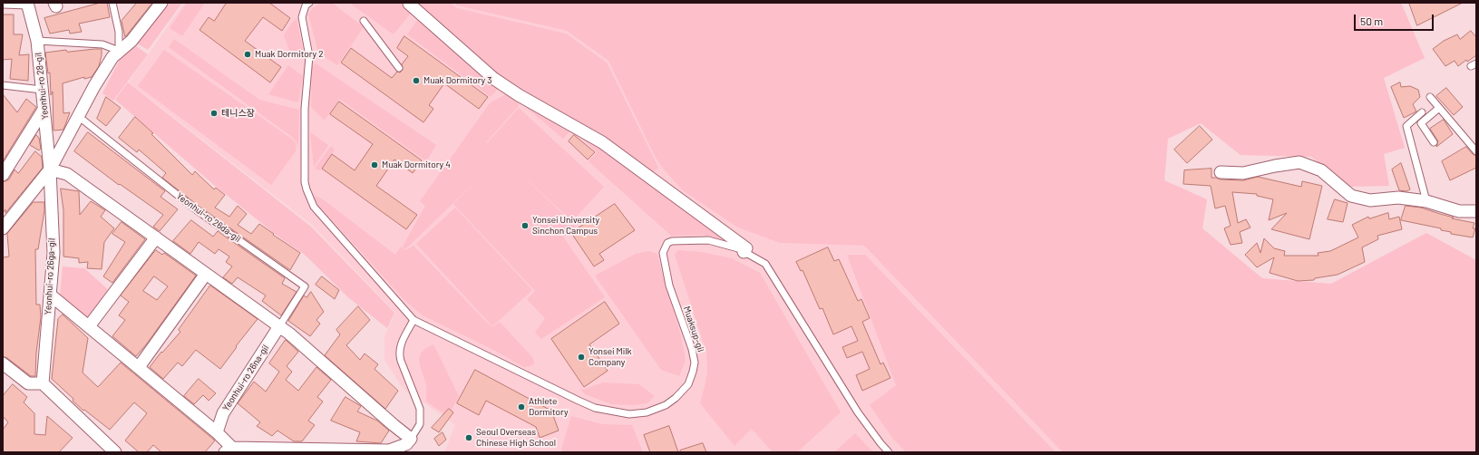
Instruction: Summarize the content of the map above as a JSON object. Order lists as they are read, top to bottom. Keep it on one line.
{"streets":{"street":["Yeonhui-ro 28-gil","Yeonhui-ro 26ga-gil","Yeonhui-ro 26na-gil"],"lane":["Yeonhui-ro 26da-gil","Muaksup-gil"]},"crossings":[["Yeonhui-ro 28-gil","Yeonhui-ro 26ga-gil"],["Yeonhui-ro 26da-gil","Yeonhui-ro 26na-gil"]],"places":["Muak Dormitory 2","Muak Dormitory 3","테니스장","Muak Dormitory 4","Yonsei University Sinchon Campus","Yonsei Milk Company","Athlete Dormitory","Seoul Overseas Chinese High School"],"scale_bar":"50 m"}
